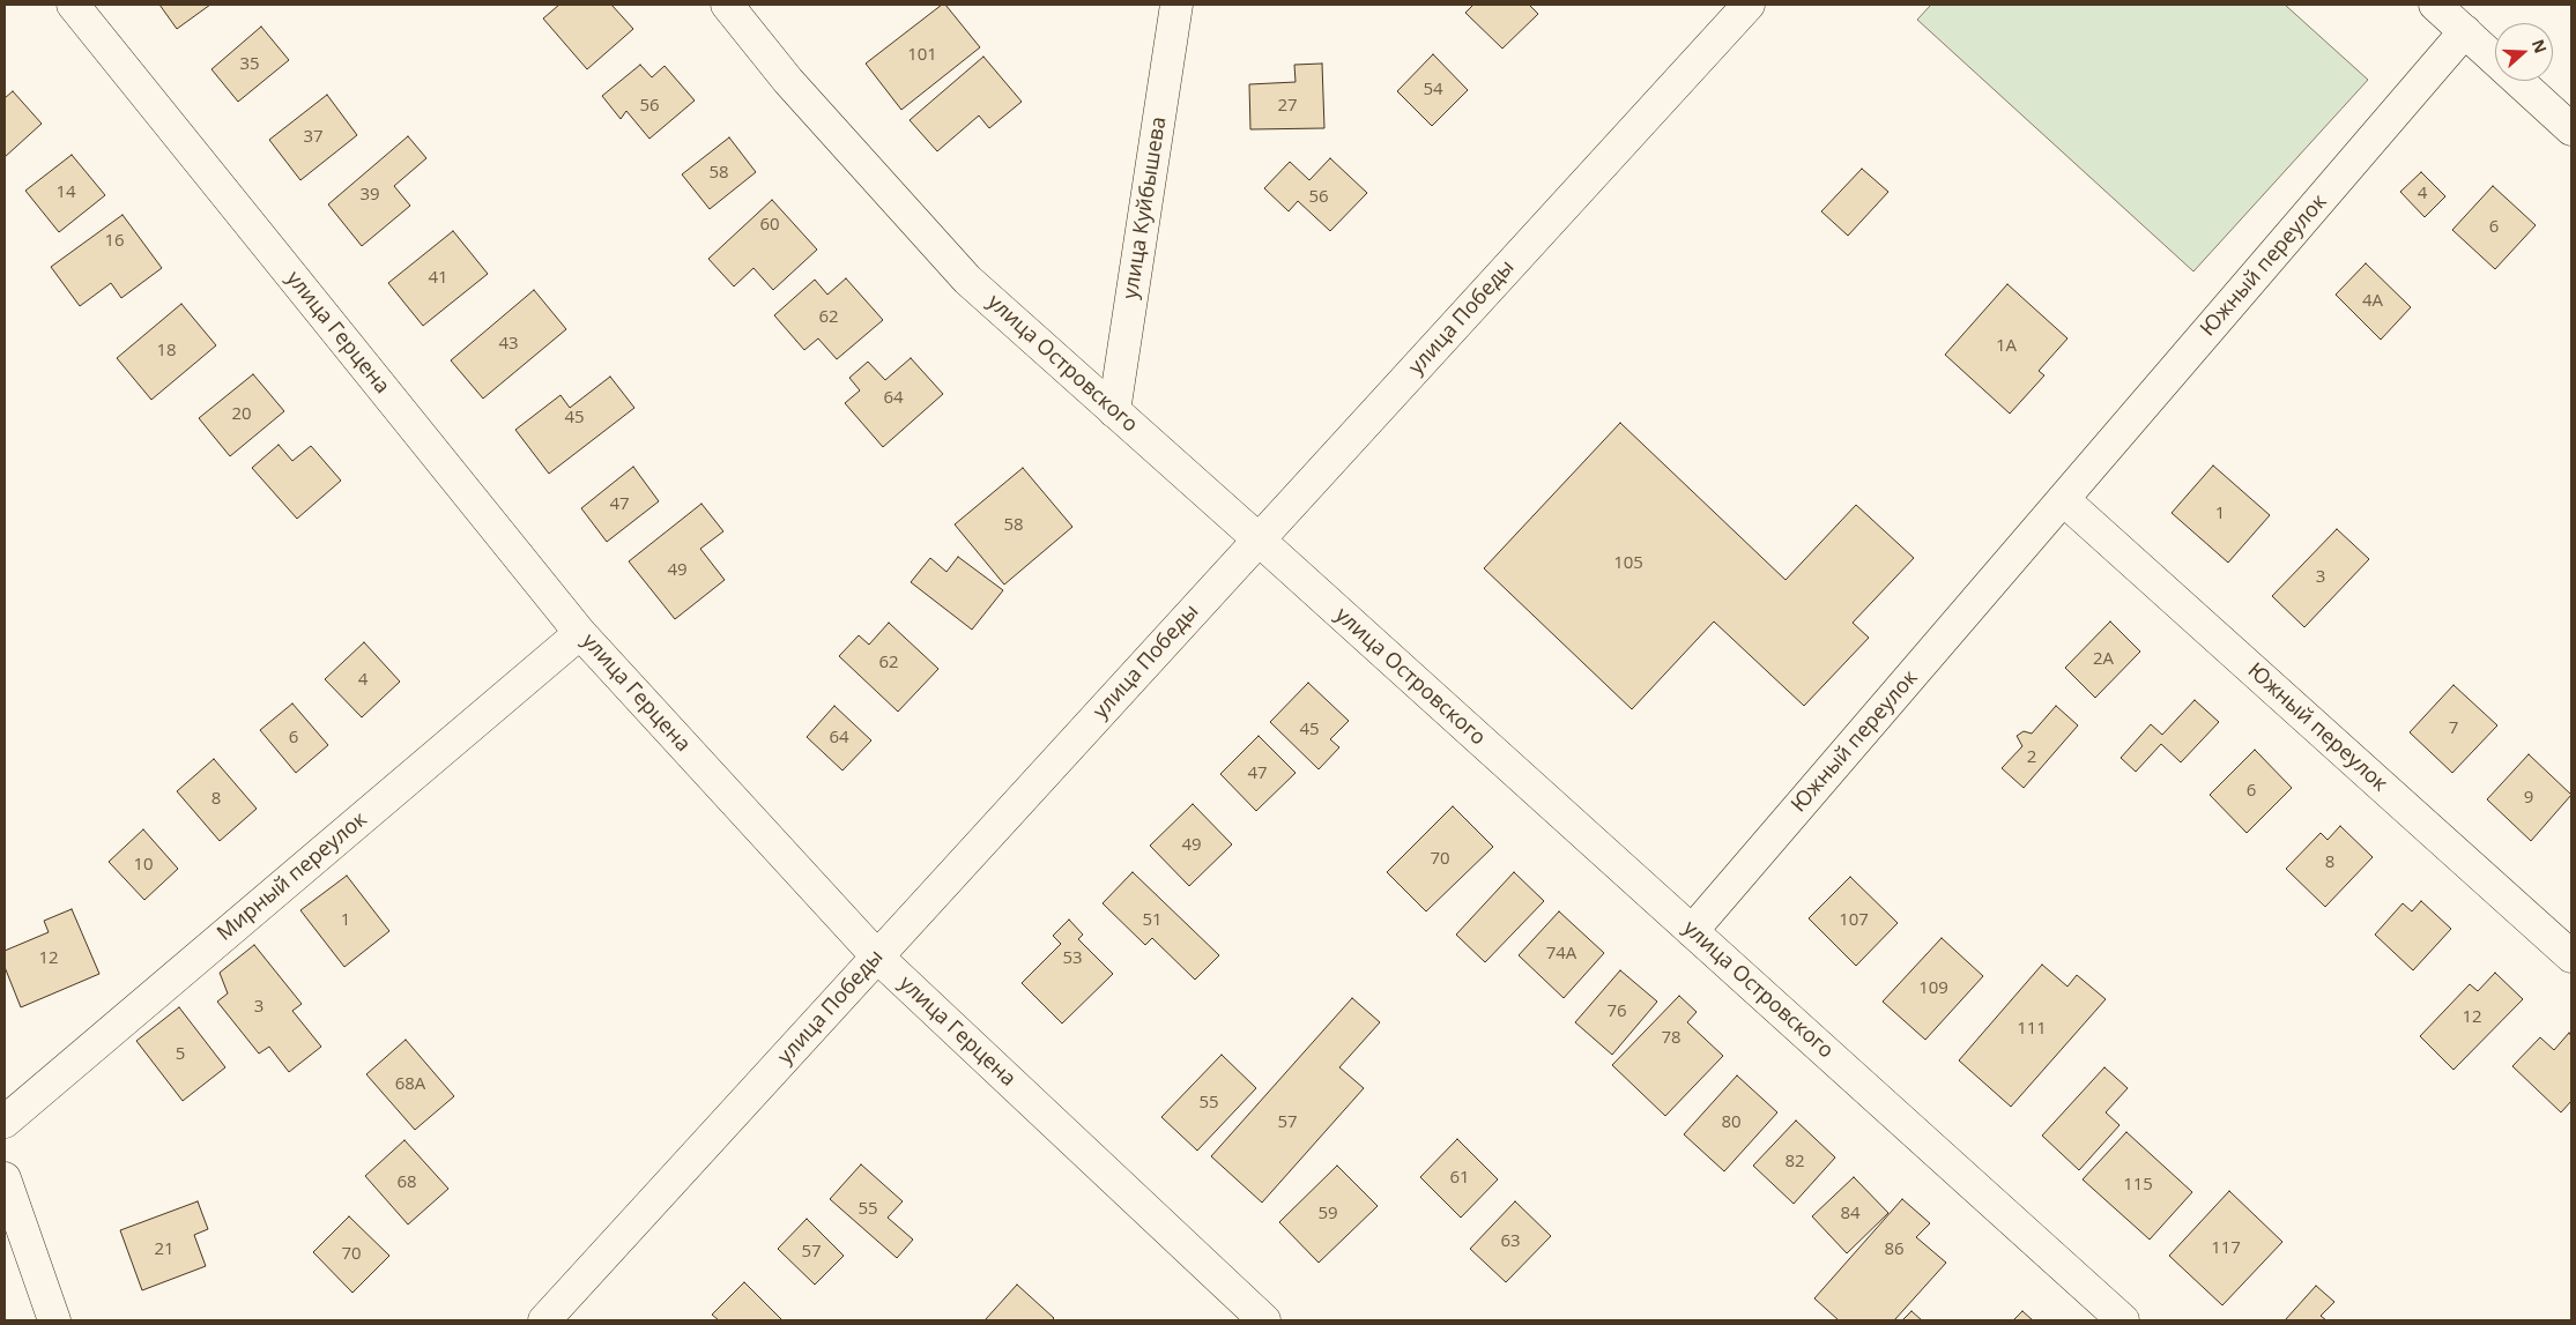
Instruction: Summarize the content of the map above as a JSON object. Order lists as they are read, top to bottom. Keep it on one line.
{"streets":{"street":["улица Куйбышева","Южный переулок","улица Победы","улица Герцена","улица Островского","Мирный переулок"]},"crossings":[["улица Куйбышева","улица Островского"],["Южный переулок","улица Островского"],["улица Победы","улица Герцена"],["улица Победы","улица Островского"],["улица Герцена","Мирный переулок"]],"house_numbers":["101","35","54","56","27","37","58","14","4","39","56","60","6","16","41","4А","62","43","1А","18","64","20","45","47","1","58","105","49","3","2А","62","4","7","45","6","64","2","47","6","9","8","49","70","8","10","1","51","107","74А","12","53","109","3","76","12","111","78","5","68А","55","57","80","82","61","68","115","55","59","84","63","117","21","86","57","70"],"north":"right"}
